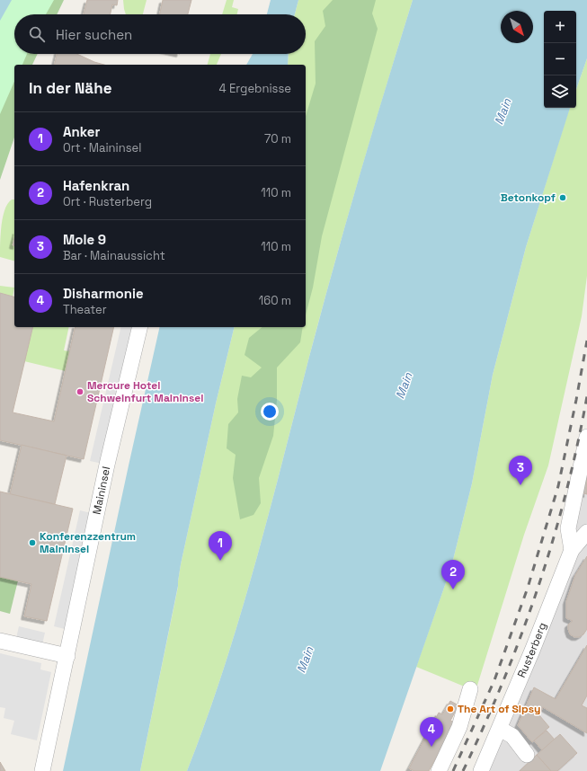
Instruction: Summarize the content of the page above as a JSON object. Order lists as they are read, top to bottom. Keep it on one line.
{"streets":{"street":["Maininsel","Rusterberg"]},"water":["Main"],"places":["Betonkopf","Mercure Hotel Schweinfurt Maininsel","Konferenzzentrum Maininsel","The Art of Sipsy"],"north":"bottom right","page":{"map_buttons":["+","−"],"search":"Hier suchen","heading":["In der Nähe","4 Ergebnisse"],"list":[{"mark":"1","name":"Anker","note":"Ort · Maininsel","value":"70 m"},{"mark":"2","name":"Hafenkran","note":"Ort · Rusterberg","value":"110 m"},{"mark":"3","name":"Mole 9","note":"Bar · Mainaussicht","value":"110 m"},{"mark":"4","name":"Disharmonie","note":"Theater","value":"160 m"}],"pins":["3","1","2","4"]}}
